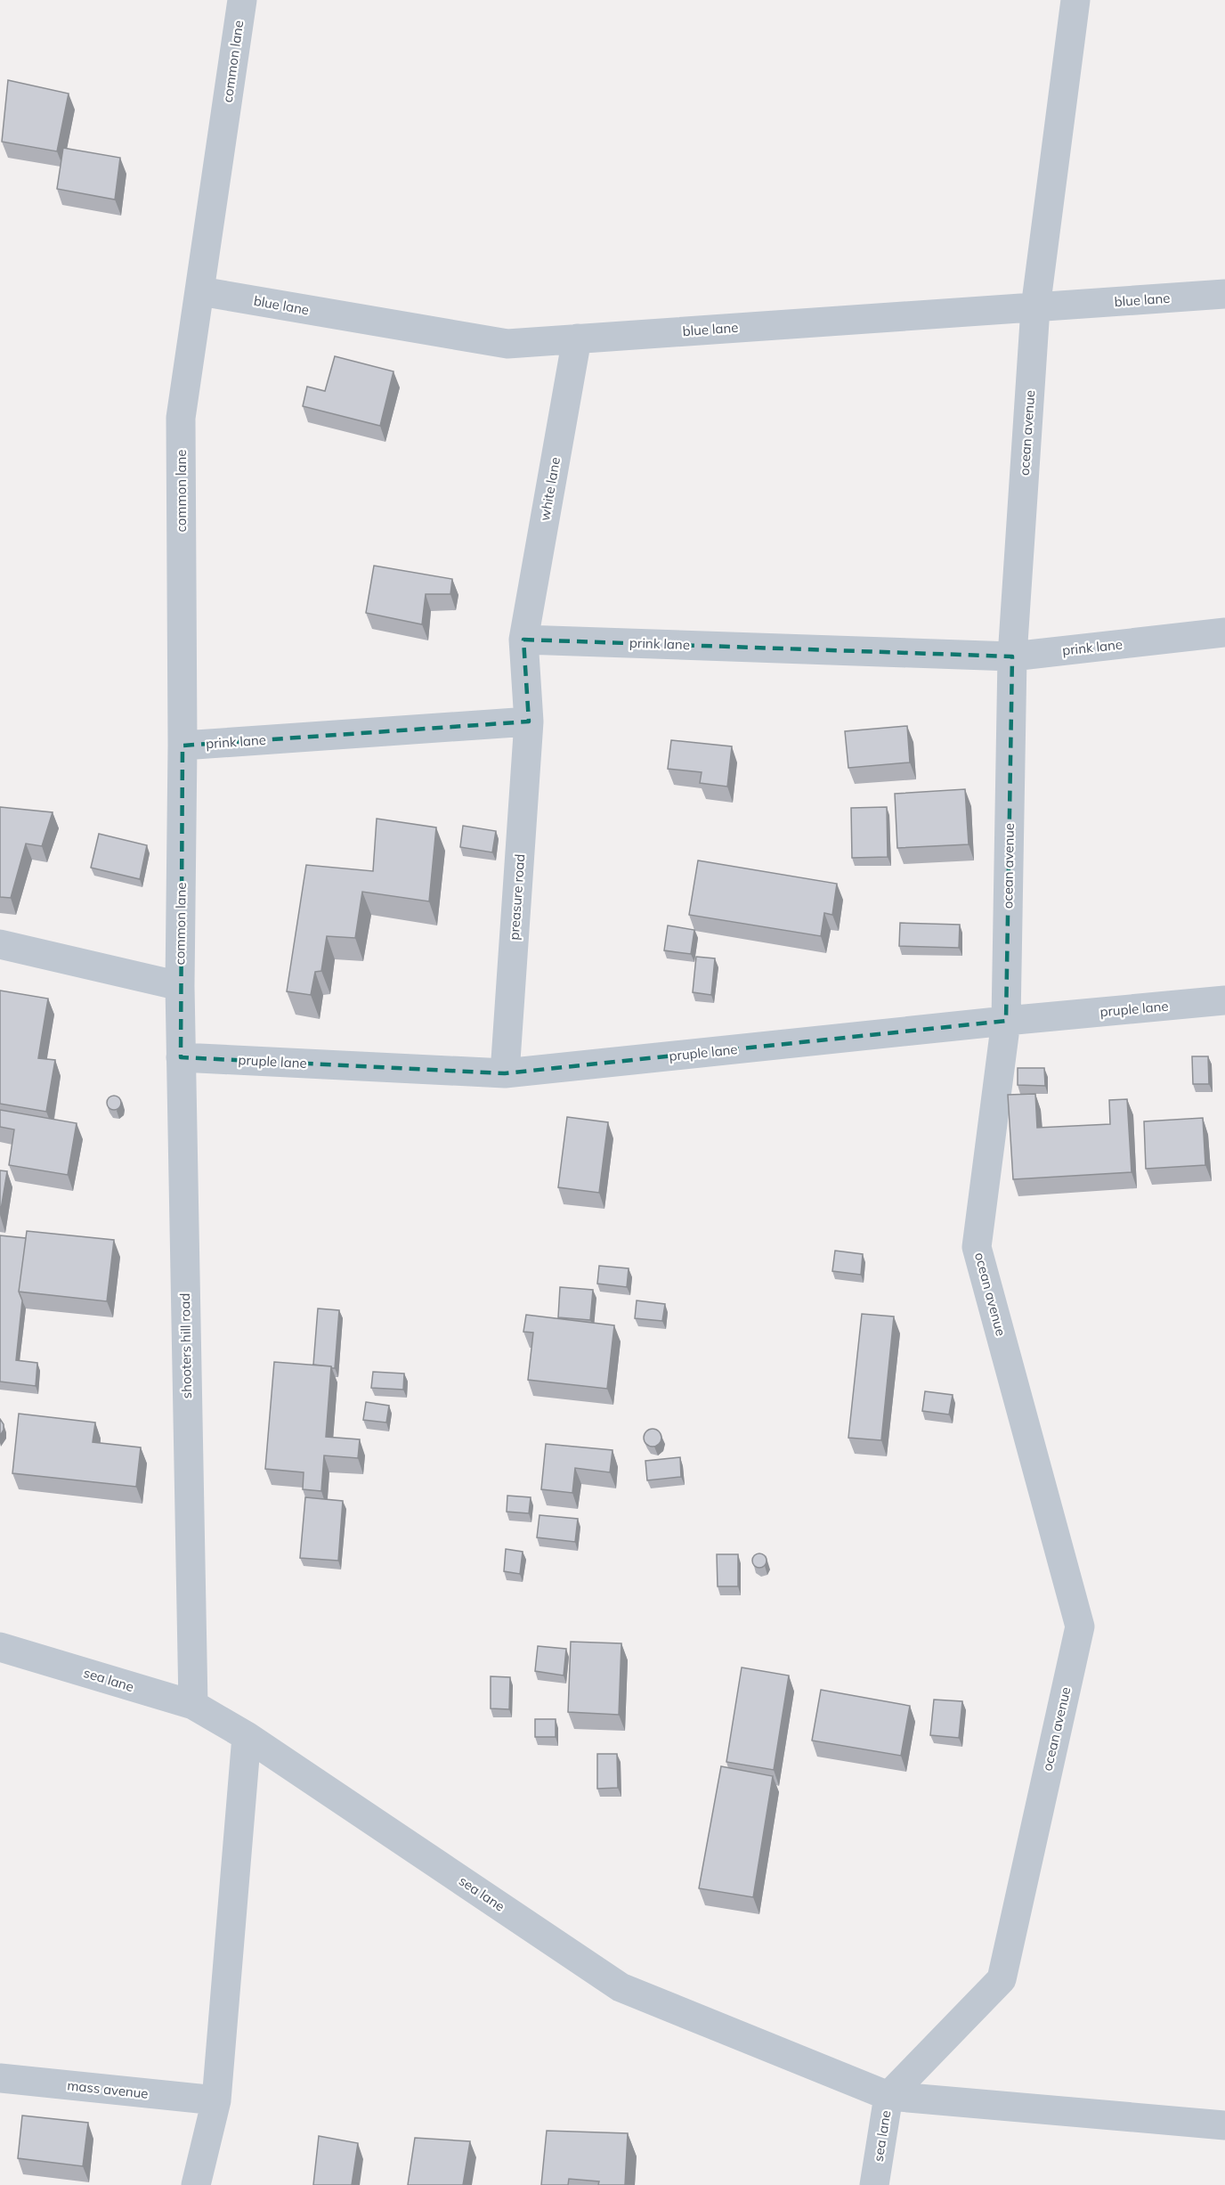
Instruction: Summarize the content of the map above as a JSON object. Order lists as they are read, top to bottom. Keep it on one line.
{"streets":{"street":["common lane","blue lane","ocean avenue","white lane","prink lane","preasure road","pruple lane","shooters hill road","sea lane","mass avenue"]},"crossings":[["common lane","blue lane"],["common lane","prink lane"],["common lane","shooters hill road"],["blue lane","ocean avenue"],["blue lane","white lane"],["ocean avenue","prink lane"],["ocean avenue","pruple lane"],["ocean avenue","sea lane"],["white lane","prink lane"],["prink lane","preasure road"],["preasure road","pruple lane"],["pruple lane","shooters hill road"],["shooters hill road","sea lane"]]}
